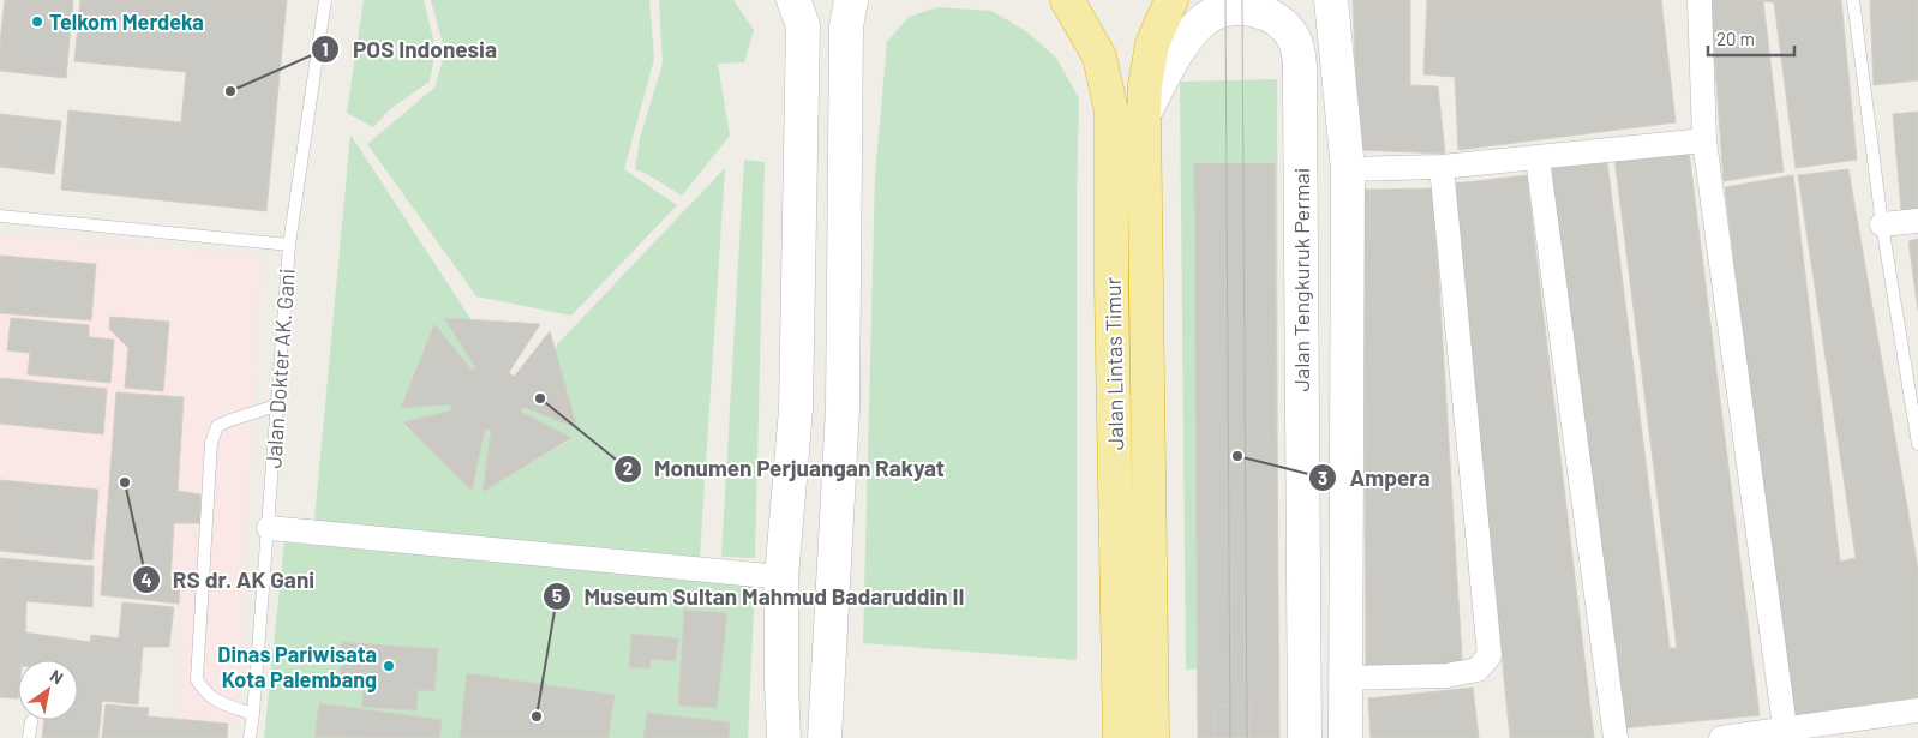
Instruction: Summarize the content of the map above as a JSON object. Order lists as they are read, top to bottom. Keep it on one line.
{"streets":{"highway":["Jalan Lintas Timur"],"main road":["Jalan Tengkuruk Permai"],"lane":["Jalan Dokter AK. Gani"]},"places":["Telkom Merdeka","POS Indonesia","Monumen Perjuangan Rakyat","Ampera","RS dr. AK Gani","Dinas Pariwisata Kota Palembang","Museum Sultan Mahmud Badaruddin II"],"scale_bar":"20 m","north":"top right"}
